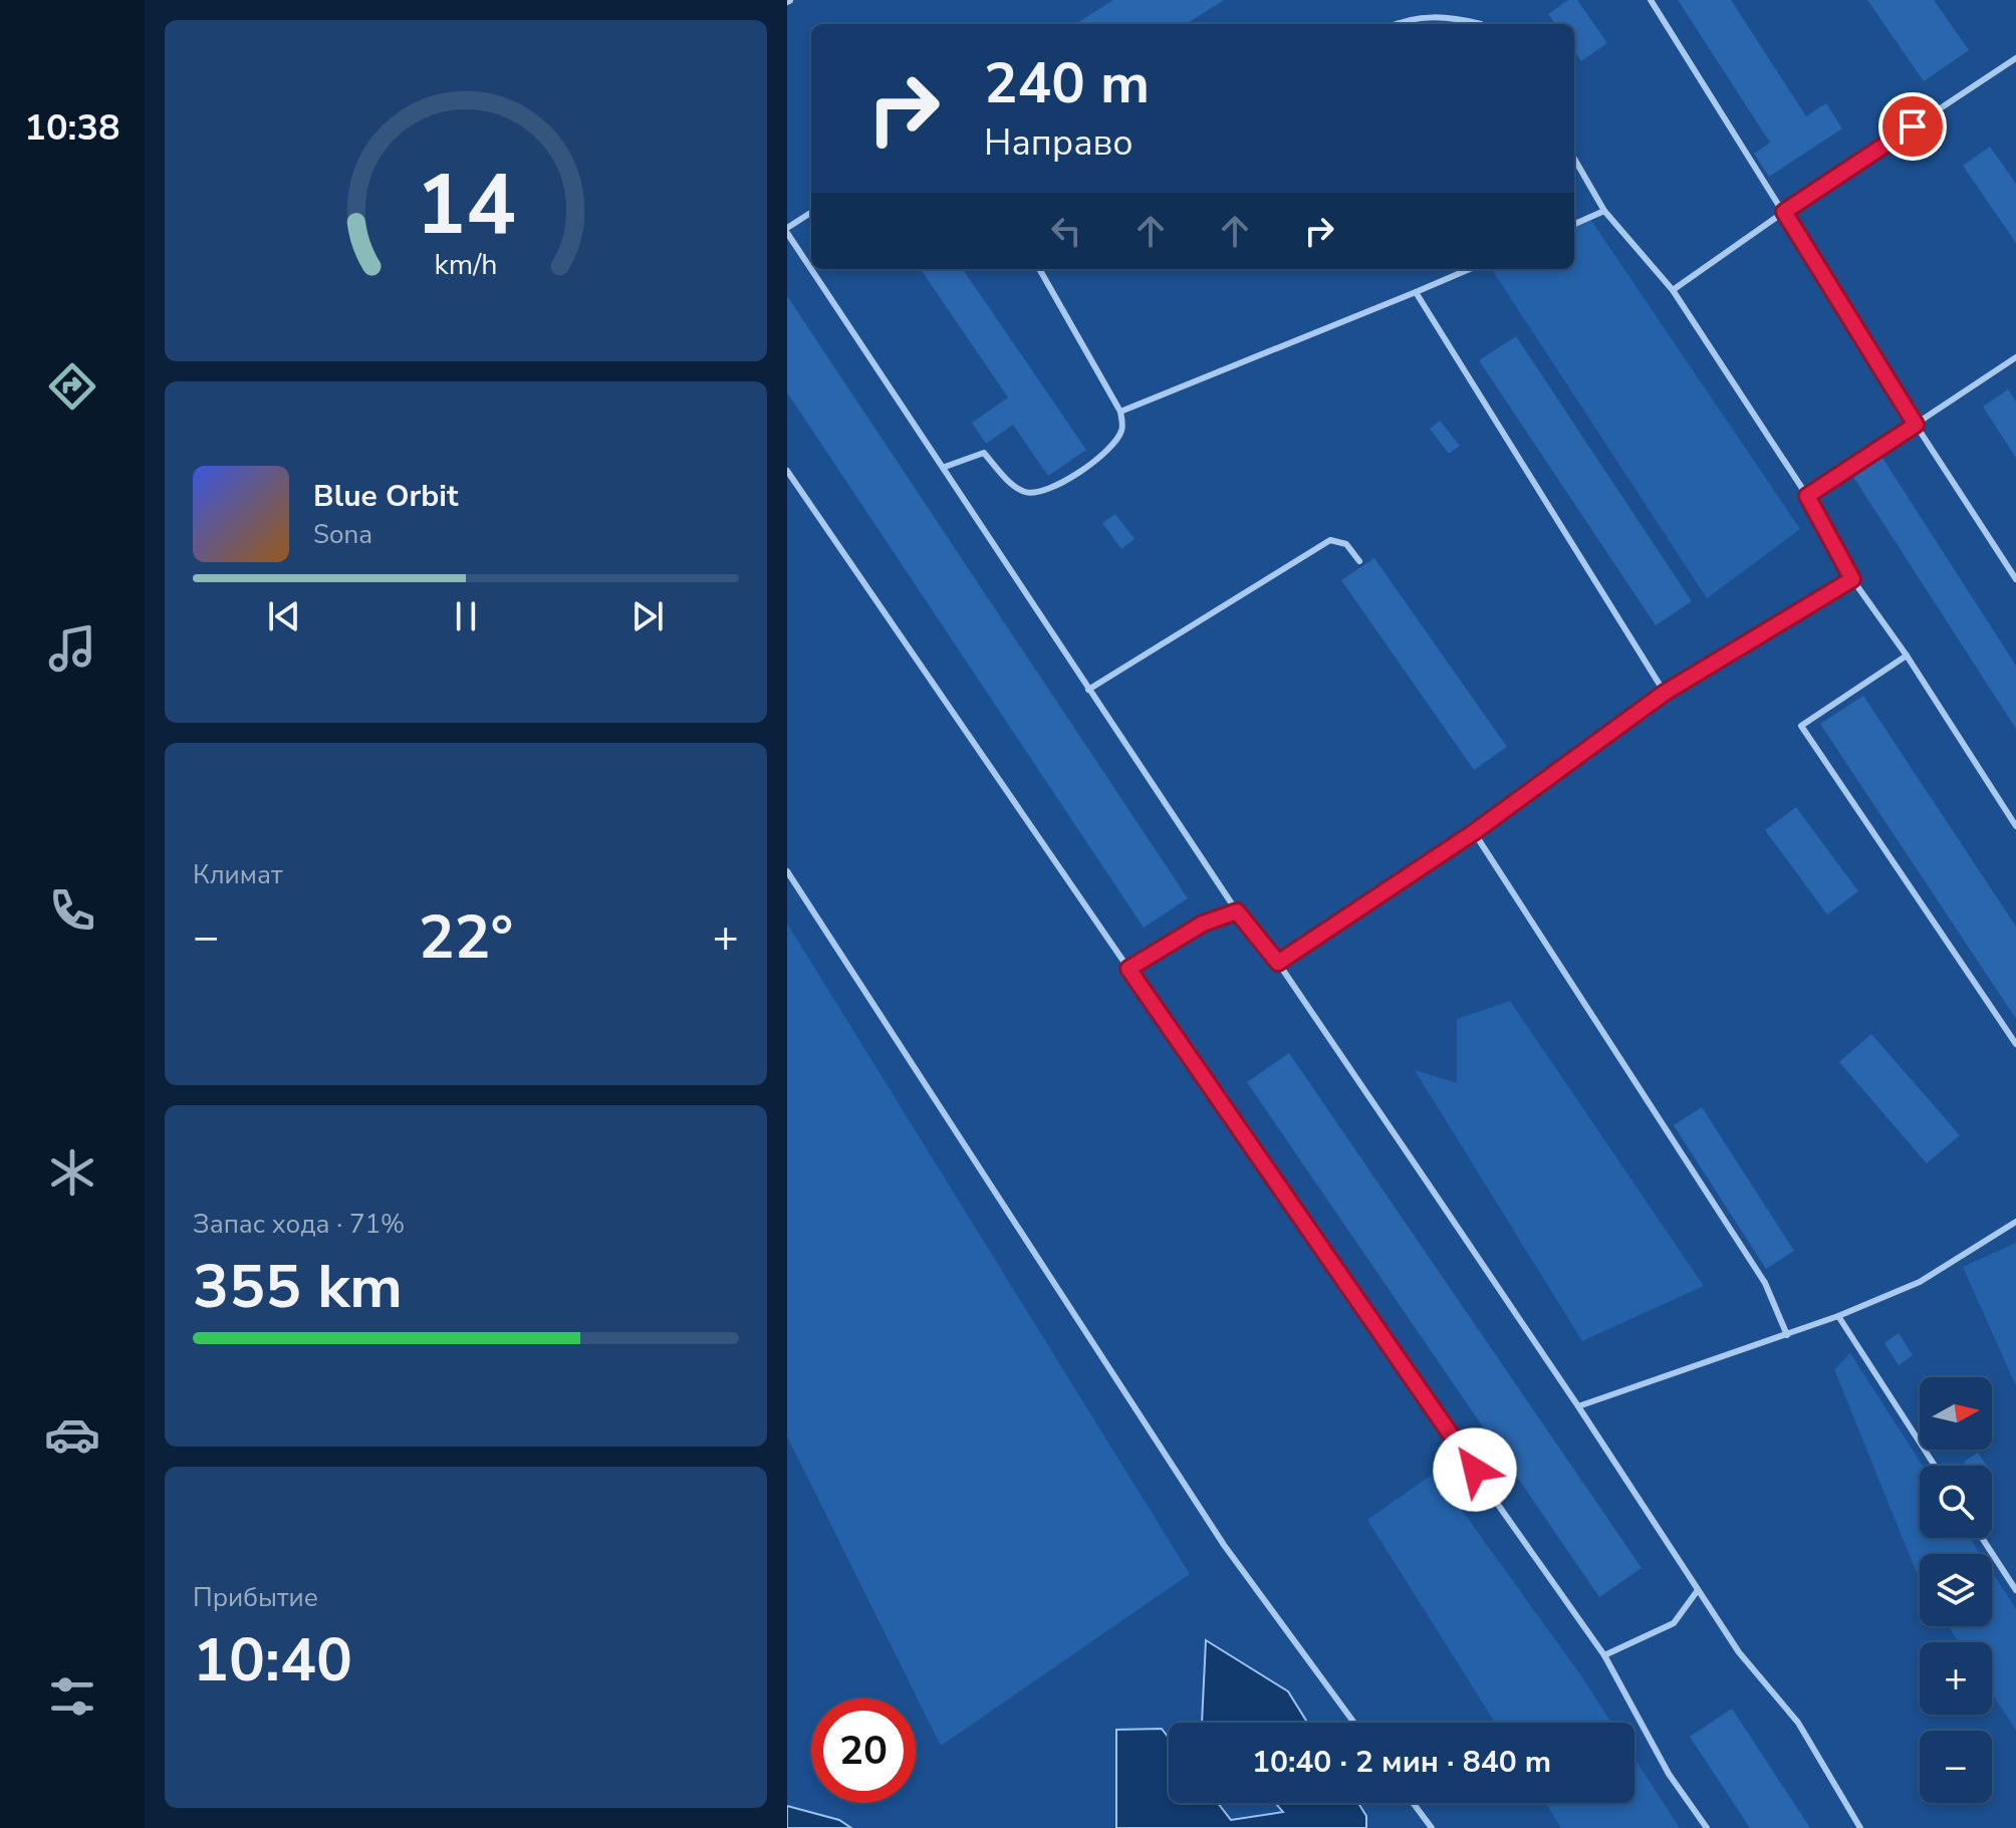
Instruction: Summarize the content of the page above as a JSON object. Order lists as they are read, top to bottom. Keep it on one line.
{"north":"right","page":{"tabs":"10:38","turn":["240 m","Направо"],"song":["Blue Orbit","Sona"],"tile":["Климат",["Запас хода · 71%","355 km"],["Прибытие","10:40"]],"heat":["−","22°","+"],"map_buttons":["+","−"],"limit":"20","trip":"10:40 · 2 мин · 840 m","gauge":["14","km/h"]}}
